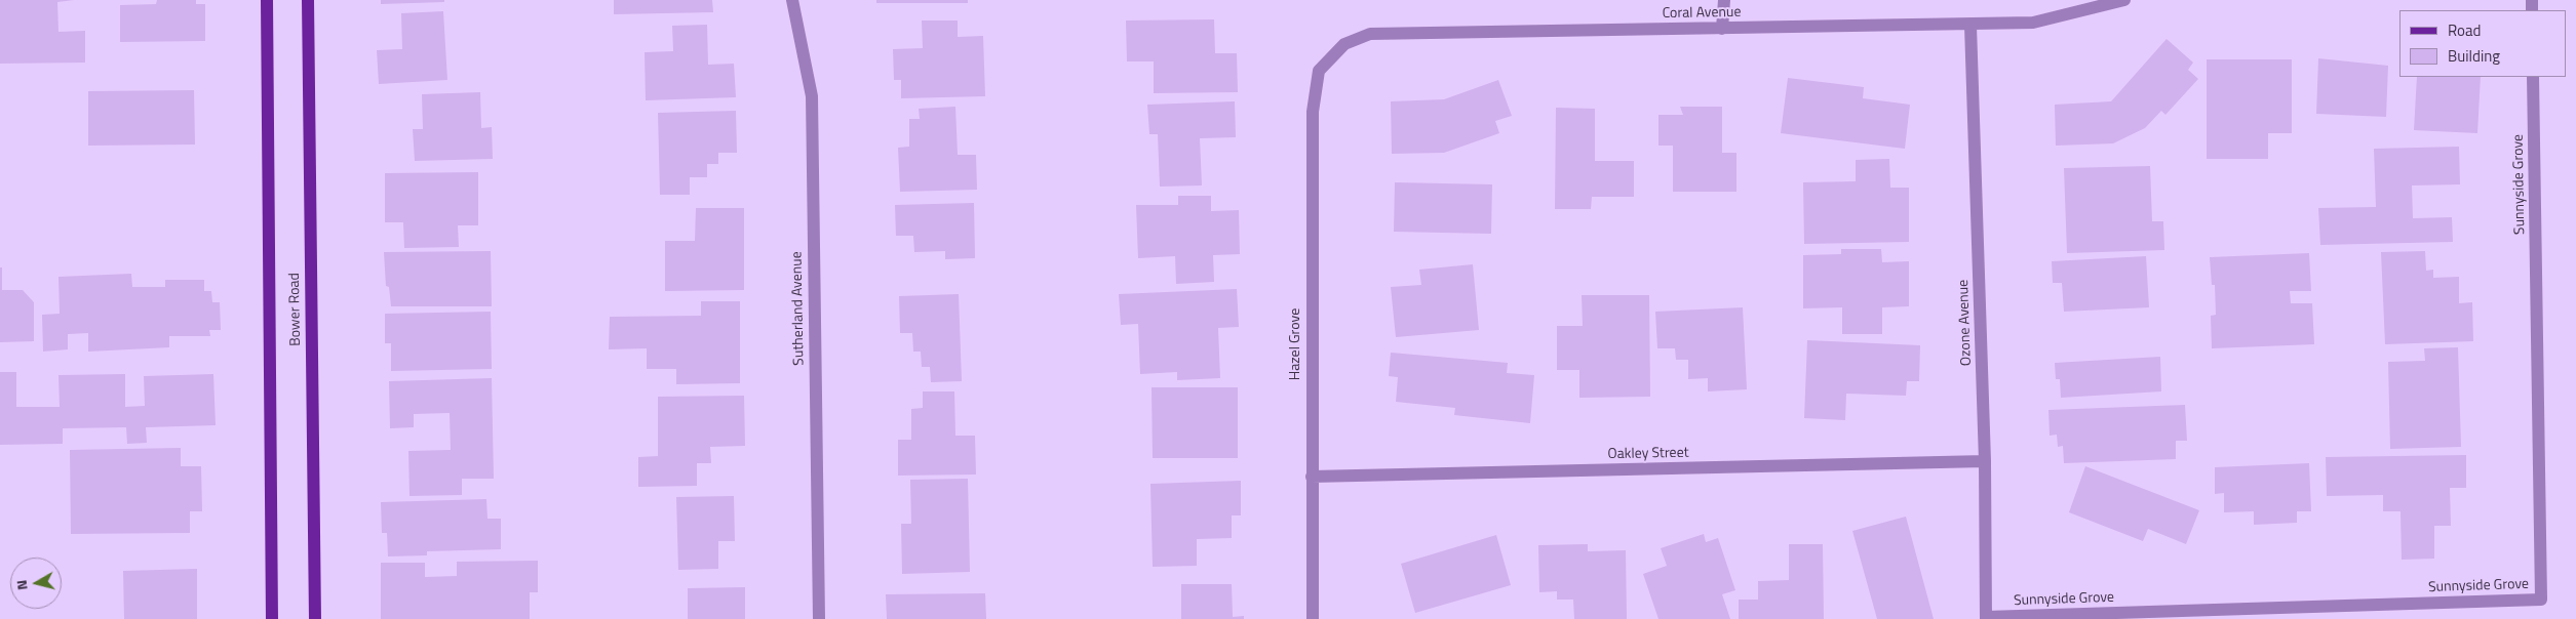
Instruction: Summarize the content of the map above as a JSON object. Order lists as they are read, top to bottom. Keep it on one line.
{"streets":{"main road":["Bower Road"],"street":["Coral Avenue","Sunnyside Grove","Sutherland Avenue","Ozone Avenue","Hazel Grove","Oakley Street"]},"crossings":[["Coral Avenue","Ozone Avenue"],["Coral Avenue","Hazel Grove"],["Sunnyside Grove","Ozone Avenue"],["Ozone Avenue","Oakley Street"],["Hazel Grove","Oakley Street"]],"legend":["Road","Building"],"north":"left"}
